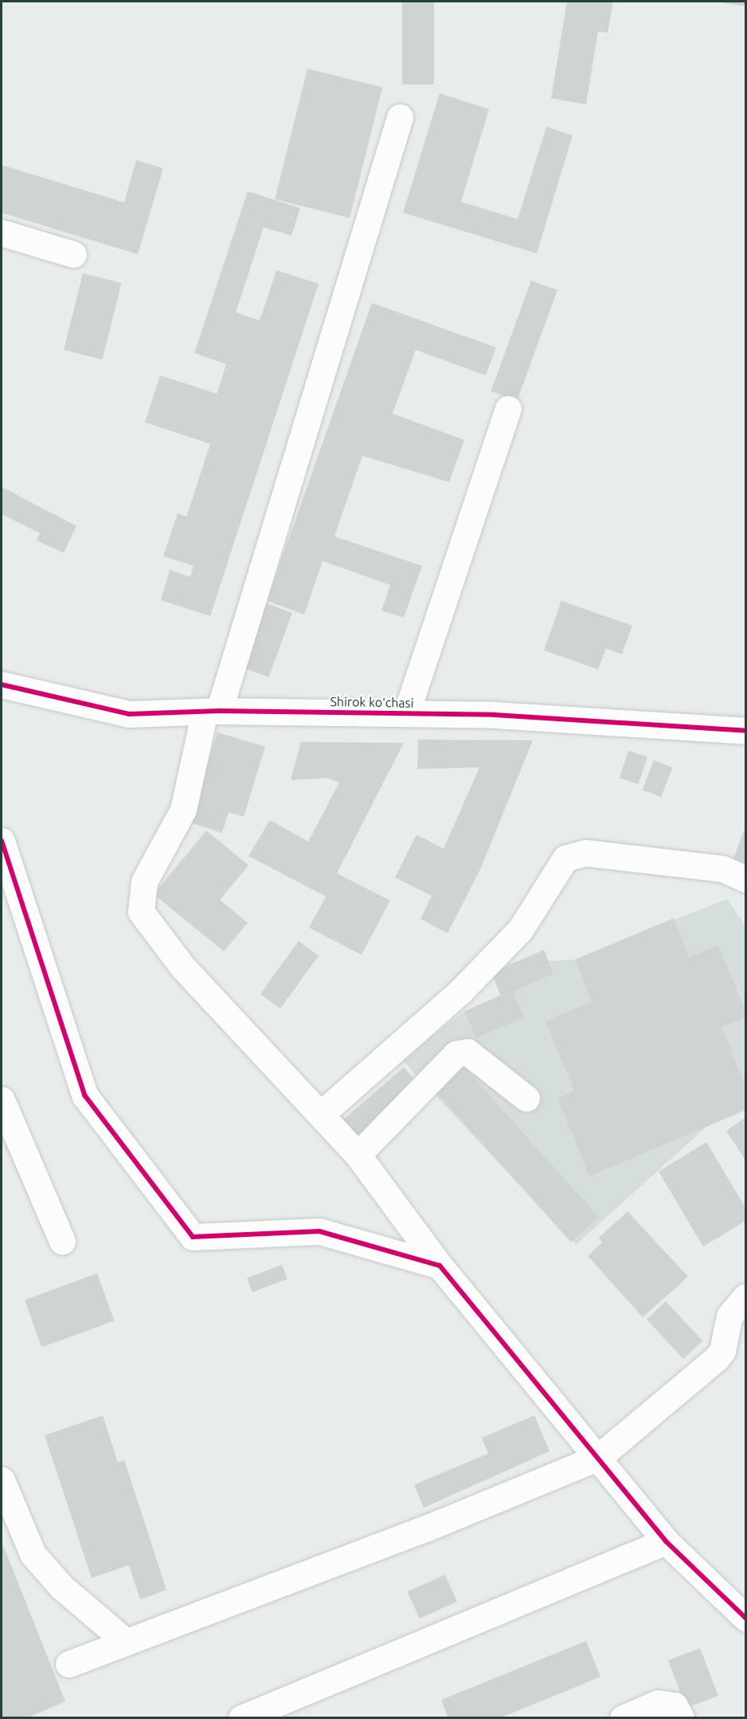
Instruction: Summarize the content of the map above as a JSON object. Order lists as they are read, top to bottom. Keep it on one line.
{"streets":{"street":["Shirok koʻchasi"]}}
